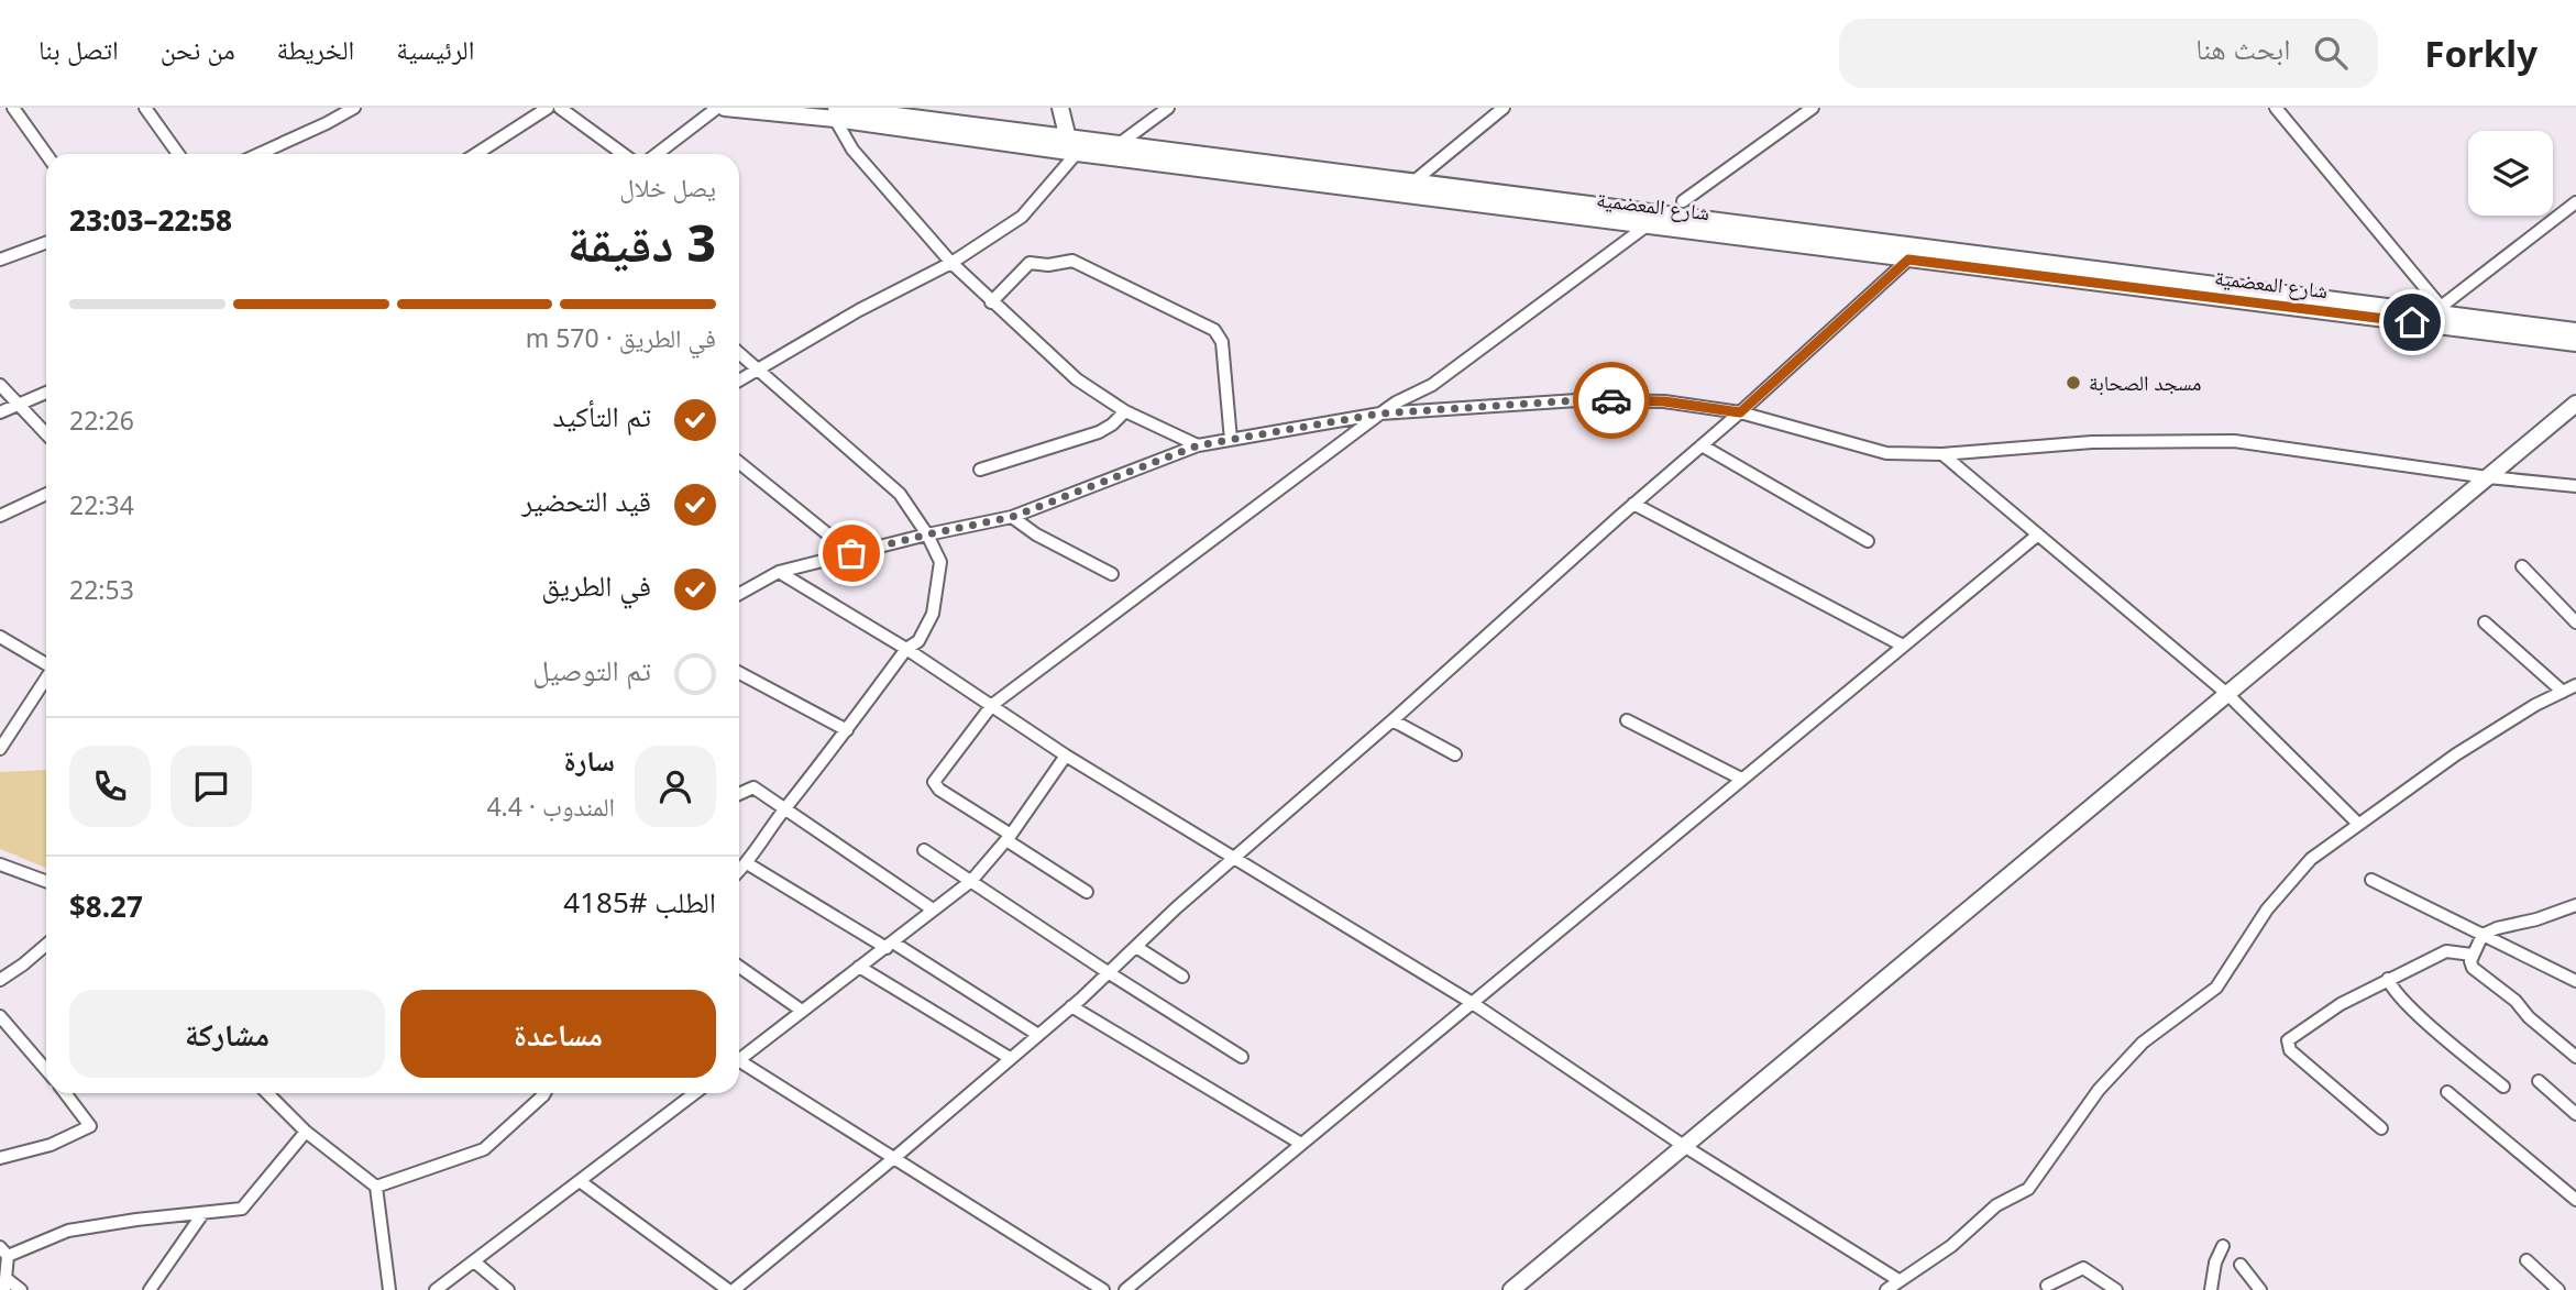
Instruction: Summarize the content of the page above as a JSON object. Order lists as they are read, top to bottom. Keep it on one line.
{"streets":{"main road":["شارع المعضمية"]},"places":["مسجد الصحابة"],"page":{"header":"Forkly","search":"ابحث هنا","nav":["الرئيسية","الخريطة","من نحن","اتصل بنا"],"heading":["3 دقيقة","يصل خلال","22:58–23:03"],"panel":["سارة","المندوب · 4.4","الطلب #4185","$8.27"],"bar":"في الطريق · 570 m","list":[["تم التأكيد","22:26"],["قيد التحضير","22:34"],["في الطريق","22:53"],"تم التوصيل"],"buttons":["مساعدة","مشاركة"]}}
